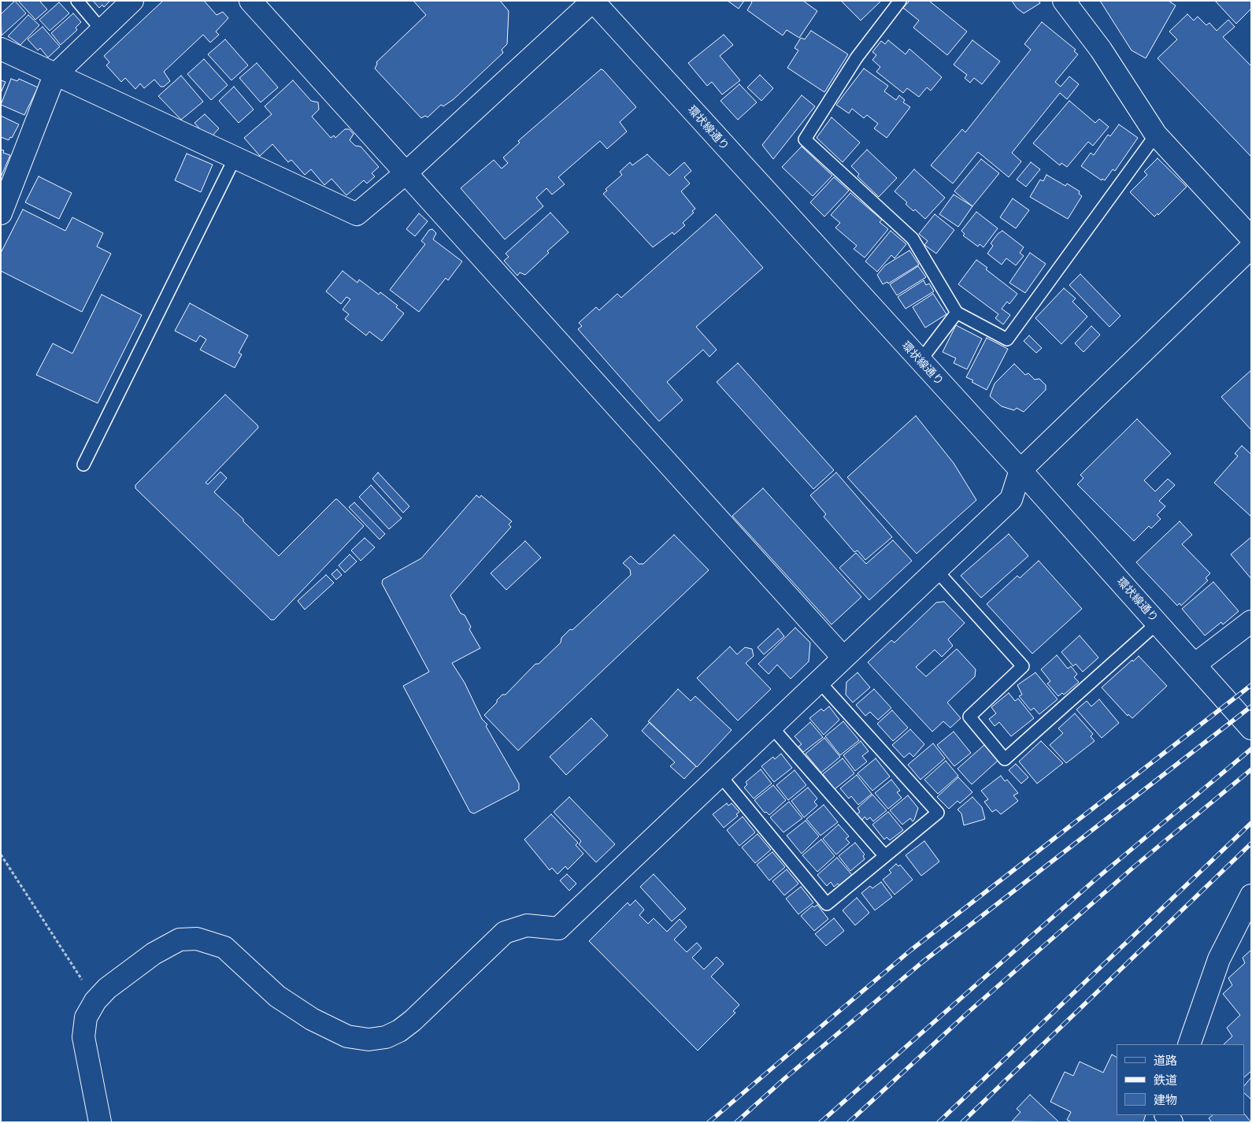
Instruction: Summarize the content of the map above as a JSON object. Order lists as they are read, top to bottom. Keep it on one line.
{"streets":{"street":["環状線通り"]},"legend":["道路","鉄道","建物"]}
